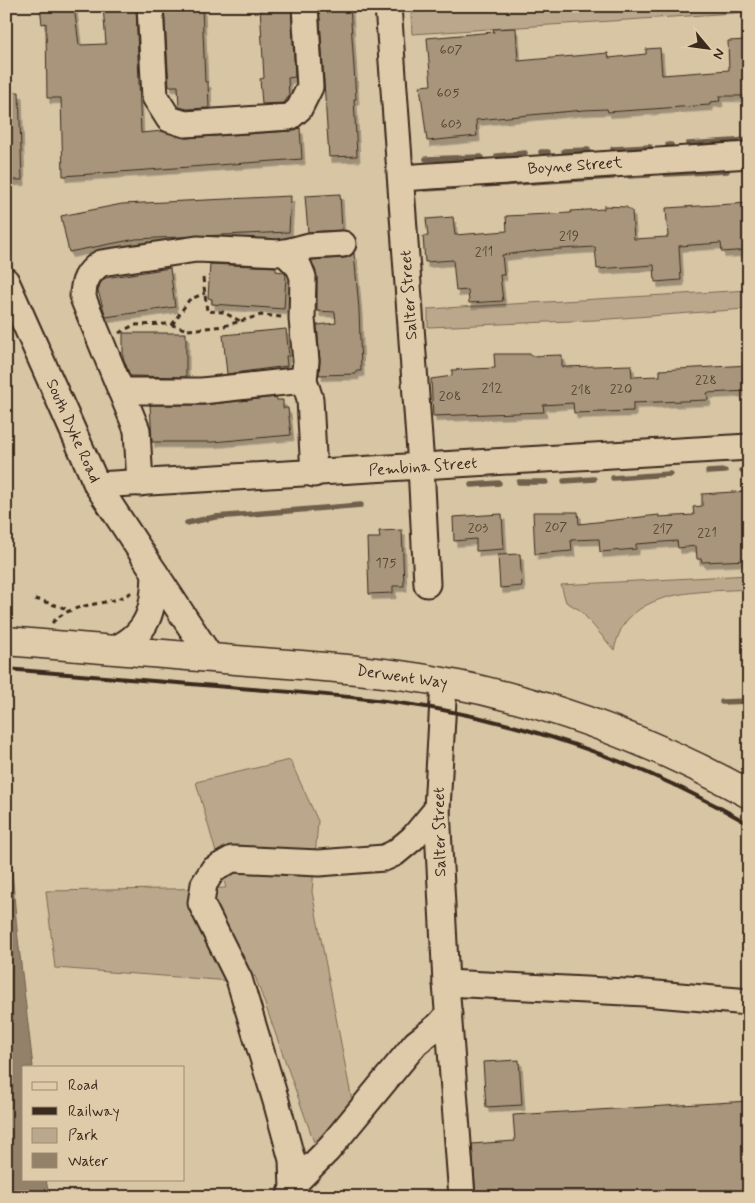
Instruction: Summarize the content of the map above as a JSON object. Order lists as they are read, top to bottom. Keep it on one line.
{"streets":{"main road":["Derwent Way"],"street":["Boyne Street","Salter Street","South Dyke Road","Pembina Street"]},"crossings":[["Boyne Street","Salter Street"],["Salter Street","Pembina Street"],["Salter Street","Derwent Way"],["South Dyke Road","Pembina Street"],["South Dyke Road","Derwent Way"]],"house_numbers":["607","605","603","219","211","228","212","220","218","208","207","203","217","221","175"],"legend":["Road","Railway","Park","Water"],"north":"bottom right"}
